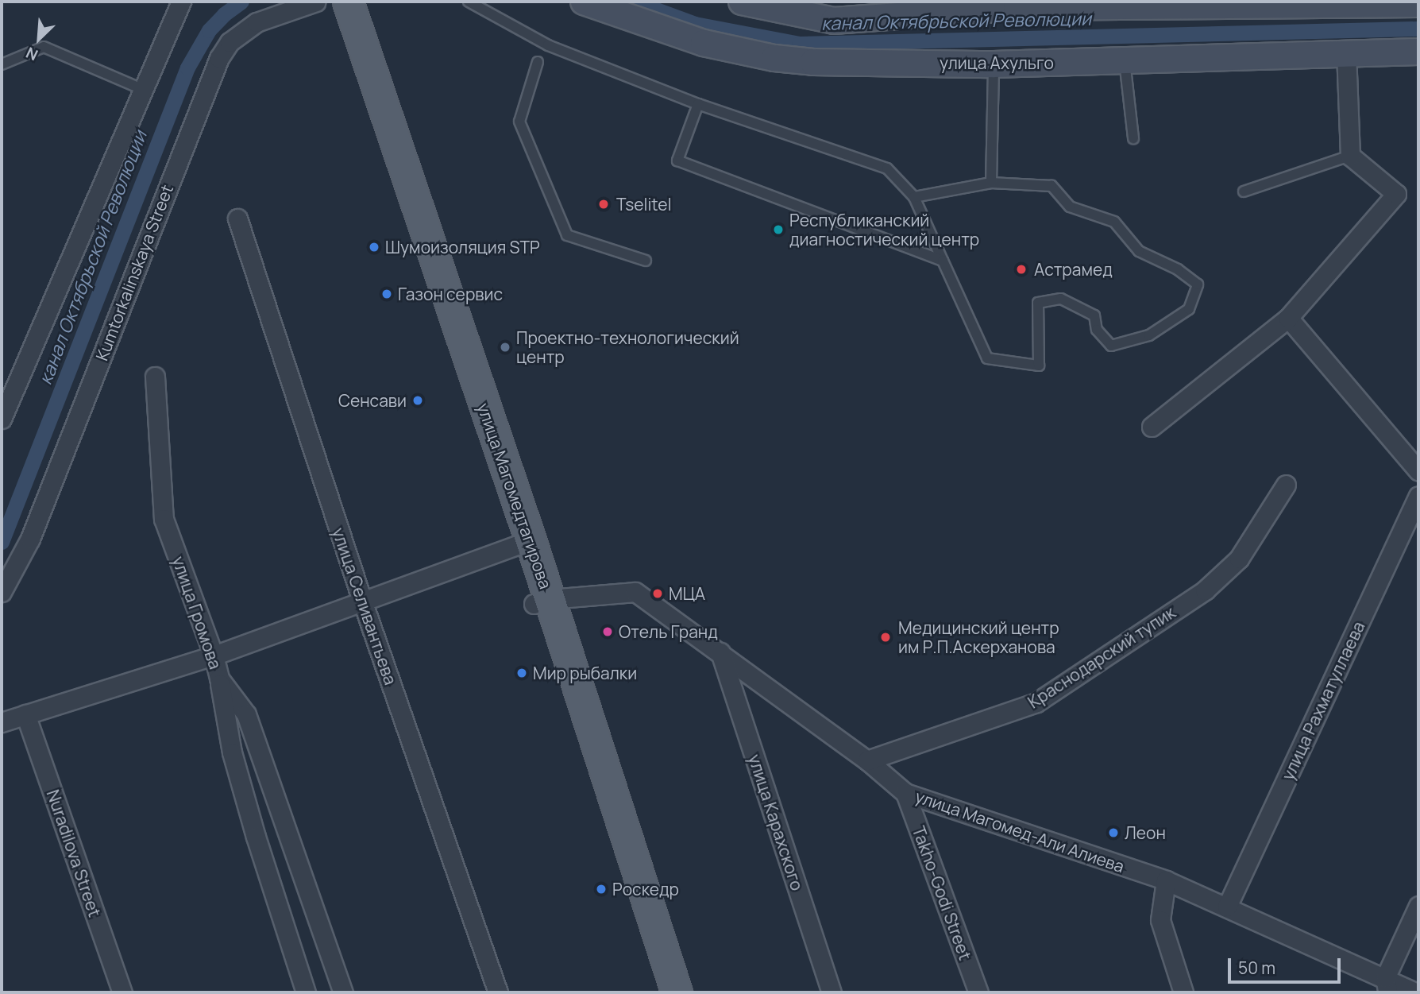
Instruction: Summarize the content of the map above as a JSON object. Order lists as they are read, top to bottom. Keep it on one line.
{"streets":{"main road":["улица Ахульго","улица Магомедтагирова"],"street":["Kumtorkalinskaya Street","улица Селивантьева","улица Громова","Краснодарский тупик","улица Рахматуллаева","улица Карахского","улица Магомед-Али Алиева","Nuradilova Street","Takho-Godi Street"]},"crossings":[["улица Магомедтагирова","улица Магомед-Али Алиева"],["Краснодарский тупик","улица Магомед-Али Алиева"],["улица Рахматуллаева","улица Магомед-Али Алиева"],["улица Карахского","улица Магомед-Али Алиева"],["улица Магомед-Али Алиева","Takho-Godi Street"]],"water":["канал Октябрьской Революции"],"places":["Tselitel","Республиканский диагностический центр","Шумоизоляция STP","Астрамед","Газон сервис","Проектно-технологический центр","Сенсави","МЦА","Отель Гранд","Медицинский центр им Р.П.Аскерханова","Мир рыбалки","Леон","Роскедр"],"scale_bar":"50 m","north":"bottom left"}
